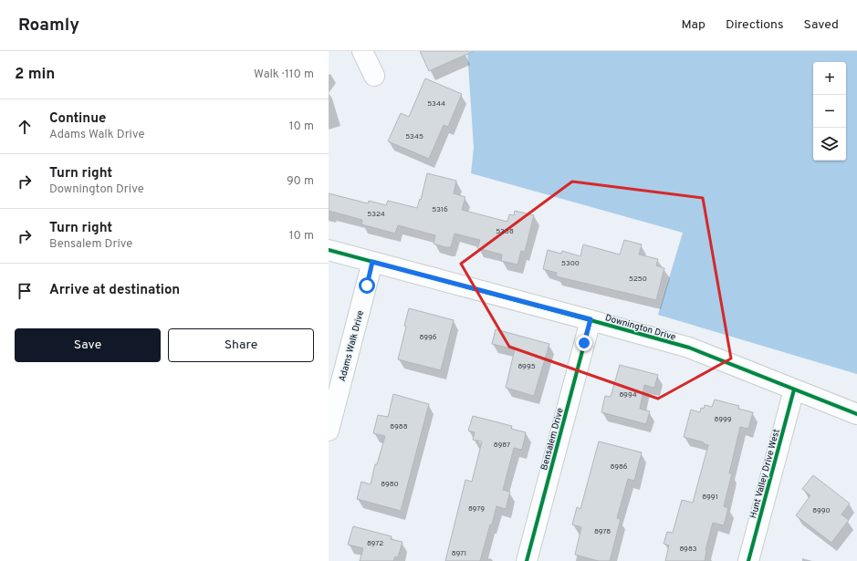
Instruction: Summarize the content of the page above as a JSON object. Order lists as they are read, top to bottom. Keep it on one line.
{"streets":{"street":["Downington Drive","Adams Walk Drive","Bensalem Drive","Hunt Valley Drive West"]},"crossings":[["Downington Drive","Adams Walk Drive"],["Downington Drive","Bensalem Drive"],["Downington Drive","Hunt Valley Drive West"]],"house_numbers":["5344","5345","5316","5324","5308","5300","5250","8996","8995","8994","8999","8988","8987","8986","8980","8991","8979","8990","8978","8972","8983","8971"],"page":{"header":"Roamly","nav":["Map","Directions","Saved"],"heading":["2 min","Walk · 110 m"],"map_buttons":["+","−"],"list":[["Continue","Adams Walk Drive","10 m"],["Turn right","Downington Drive","90 m"],["Turn right","Bensalem Drive","10 m"],"Arrive at destination"],"buttons":["Save","Share"]}}
